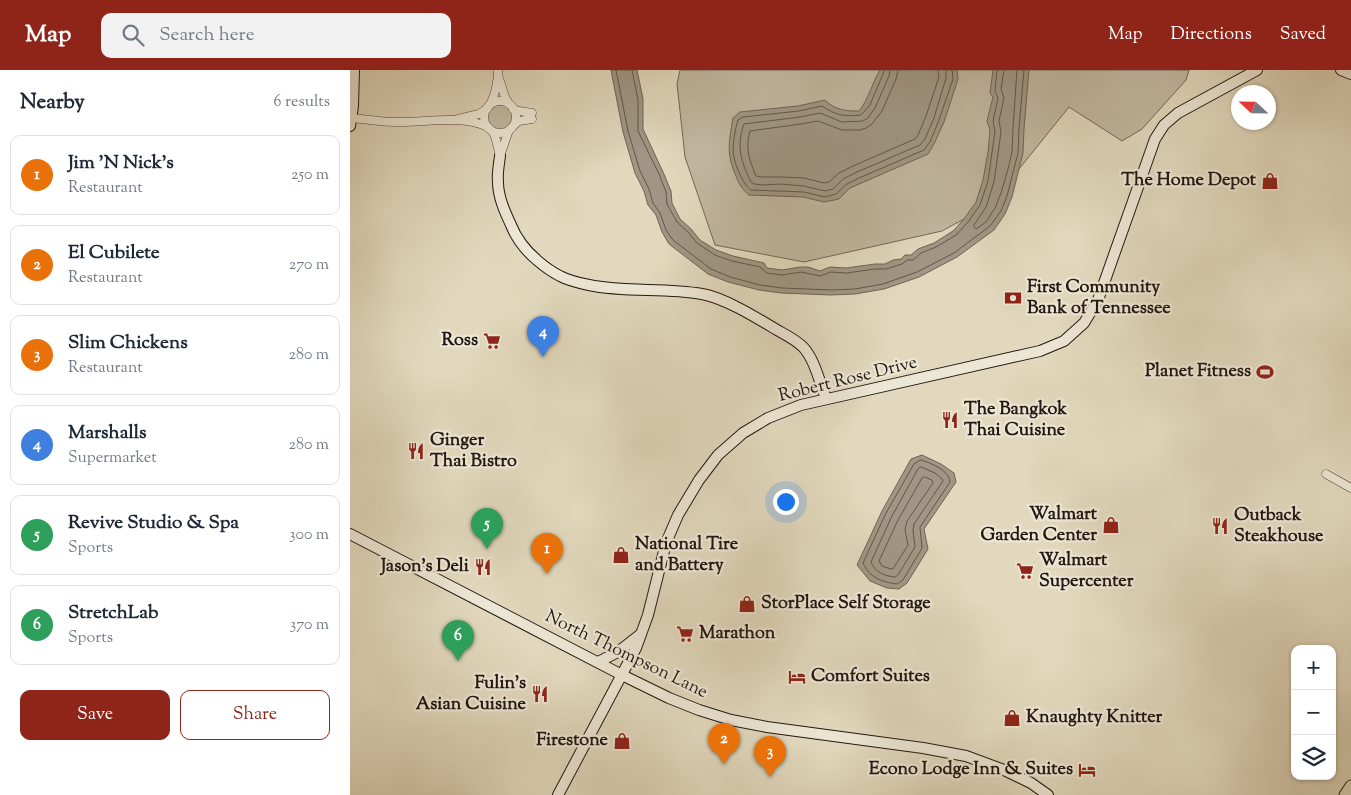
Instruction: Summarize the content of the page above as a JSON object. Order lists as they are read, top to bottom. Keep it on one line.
{"streets":{"street":["Robert Rose Drive","North Thompson Lane"]},"crossings":[["Robert Rose Drive","North Thompson Lane"]],"places":{"shop":["The Home Depot","Walmart Garden Center","National Tire and Battery","StorPlace Self Storage","Knaughty Knitter","Firestone"],"bank":["First Community Bank of Tennessee"],"supermarket":["Ross","Walmart Supercenter","Marathon"],"sports":["Planet Fitness"],"restaurant":["The Bangkok Thai Cuisine","Ginger Thai Bistro","Outback Steakhouse","Jason's Deli","Fulin's Asian Cuisine"],"hotel":["Comfort Suites","Econo Lodge Inn & Suites"]},"north":"left","page":{"header":"Map","search":"Search here","nav":["Map","Directions","Saved"],"heading":["Nearby","6 results"],"list":[{"mark":"1","name":"Jim 'N Nick's","note":"Restaurant","value":"250 m"},{"mark":"2","name":"El Cubilete","note":"Restaurant","value":"270 m"},{"mark":"3","name":"Slim Chickens","note":"Restaurant","value":"280 m"},{"mark":"4","name":"Marshalls","note":"Supermarket","value":"280 m"},{"mark":"5","name":"Revive Studio & Spa","note":"Sports","value":"300 m"},{"mark":"6","name":"StretchLab","note":"Sports","value":"370 m"}],"pins":["4","5","1","6","2","3"],"map_buttons":["+","−"],"buttons":["Save","Share"]}}
